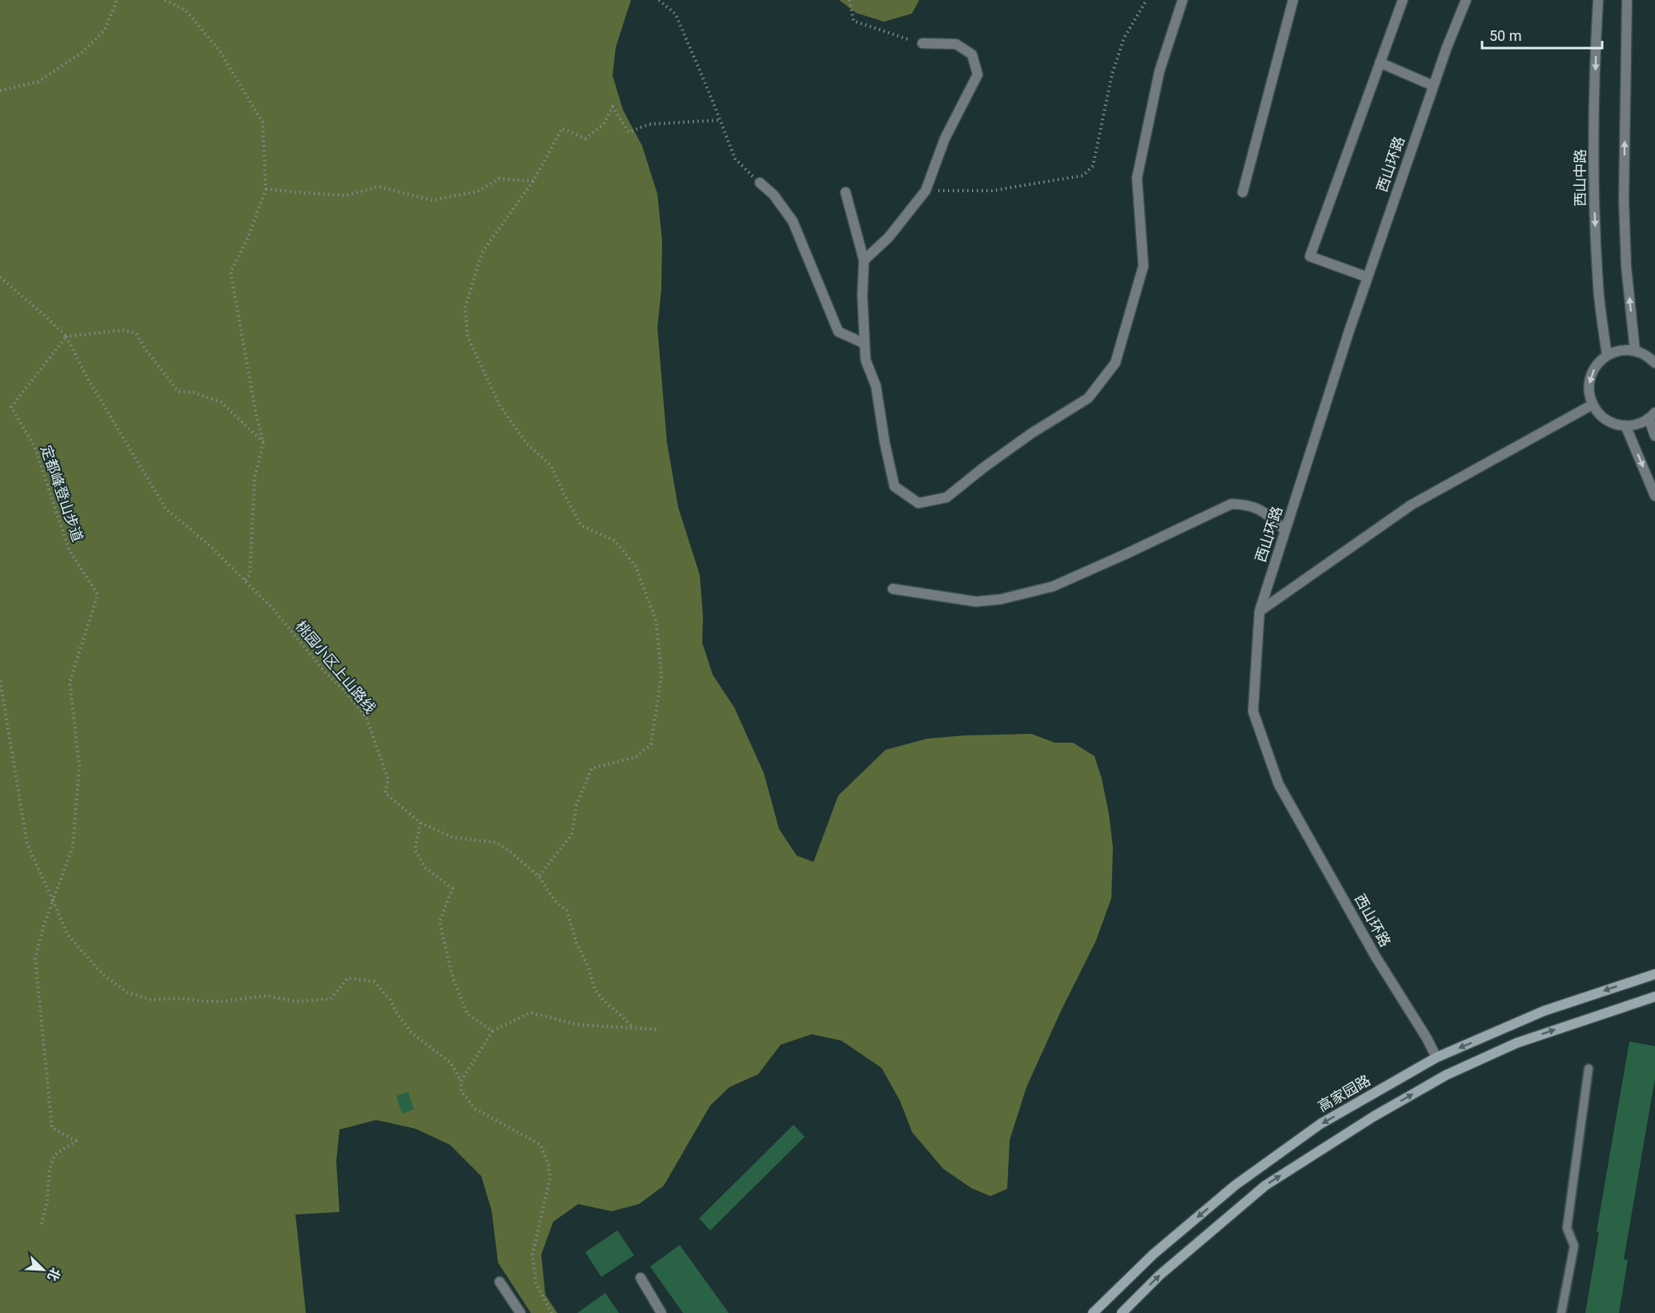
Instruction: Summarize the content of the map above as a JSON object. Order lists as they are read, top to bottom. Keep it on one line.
{"streets":{"main road":["高家园路"],"street":["西山环路","西山中路"],"path":["定都峰登山步道","桃园小区上山路线"]},"crossings":[["西山环路","高家园路"],["定都峰登山步道","桃园小区上山路线"]],"scale_bar":"50 m","north":"bottom right"}
